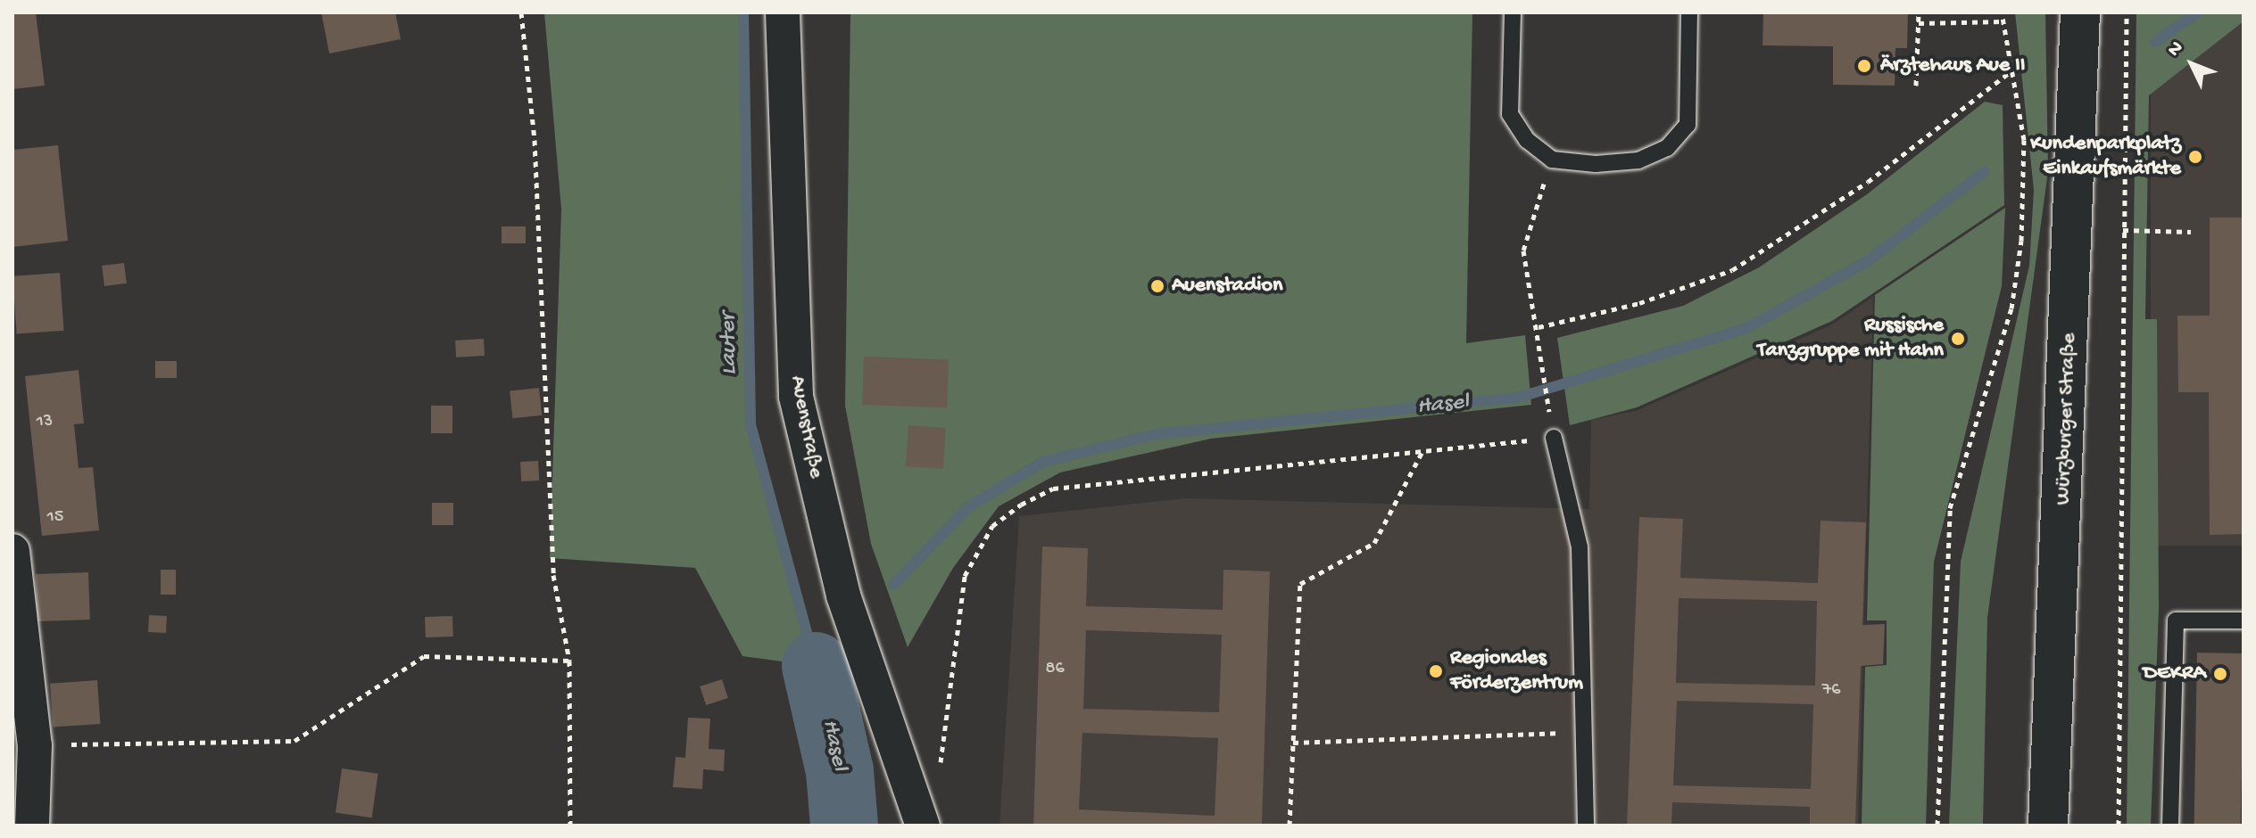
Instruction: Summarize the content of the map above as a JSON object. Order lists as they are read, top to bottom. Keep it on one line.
{"streets":{"main road":["Würzburger Straße"],"street":["Auenstraße"]},"water":["Lauter","Hasel"],"places":["Ärztehaus Aue II","Kundenparkplatz Einkaufsmärkte","Auenstadion","Russische Tanzgruppe mit Hahn","Regionales Förderzentrum","DEKRA"],"house_numbers":["13","15","86","76"],"north":"top left"}
